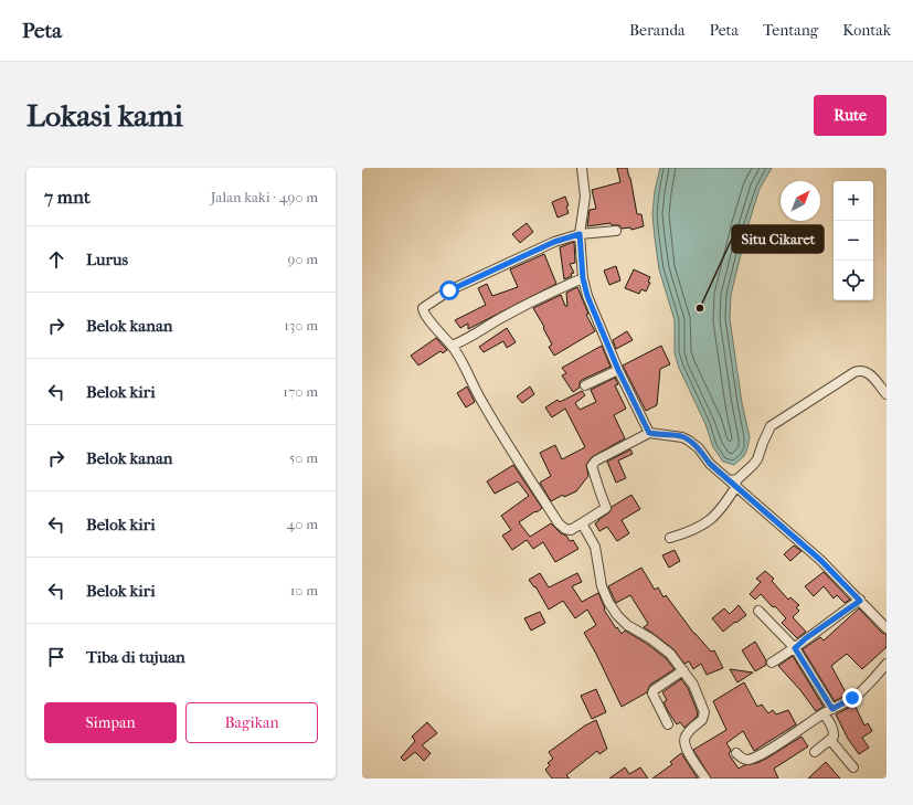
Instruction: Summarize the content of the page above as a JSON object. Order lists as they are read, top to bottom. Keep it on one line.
{"places":["Situ Cikaret"],"north":"top right","page":{"header":"Peta","nav":["Beranda","Peta","Tentang","Kontak"],"buttons":["Rute",["Simpan","Bagikan"]],"title":"Lokasi kami","heading":["7 mnt","Jalan kaki · 490 m"],"map_buttons":["+","−"],"list":[["Lurus","90 m"],["Belok kanan","130 m"],["Belok kiri","170 m"],["Belok kanan","50 m"],["Belok kiri","40 m"],["Belok kiri","10 m"],"Tiba di tujuan"]}}
